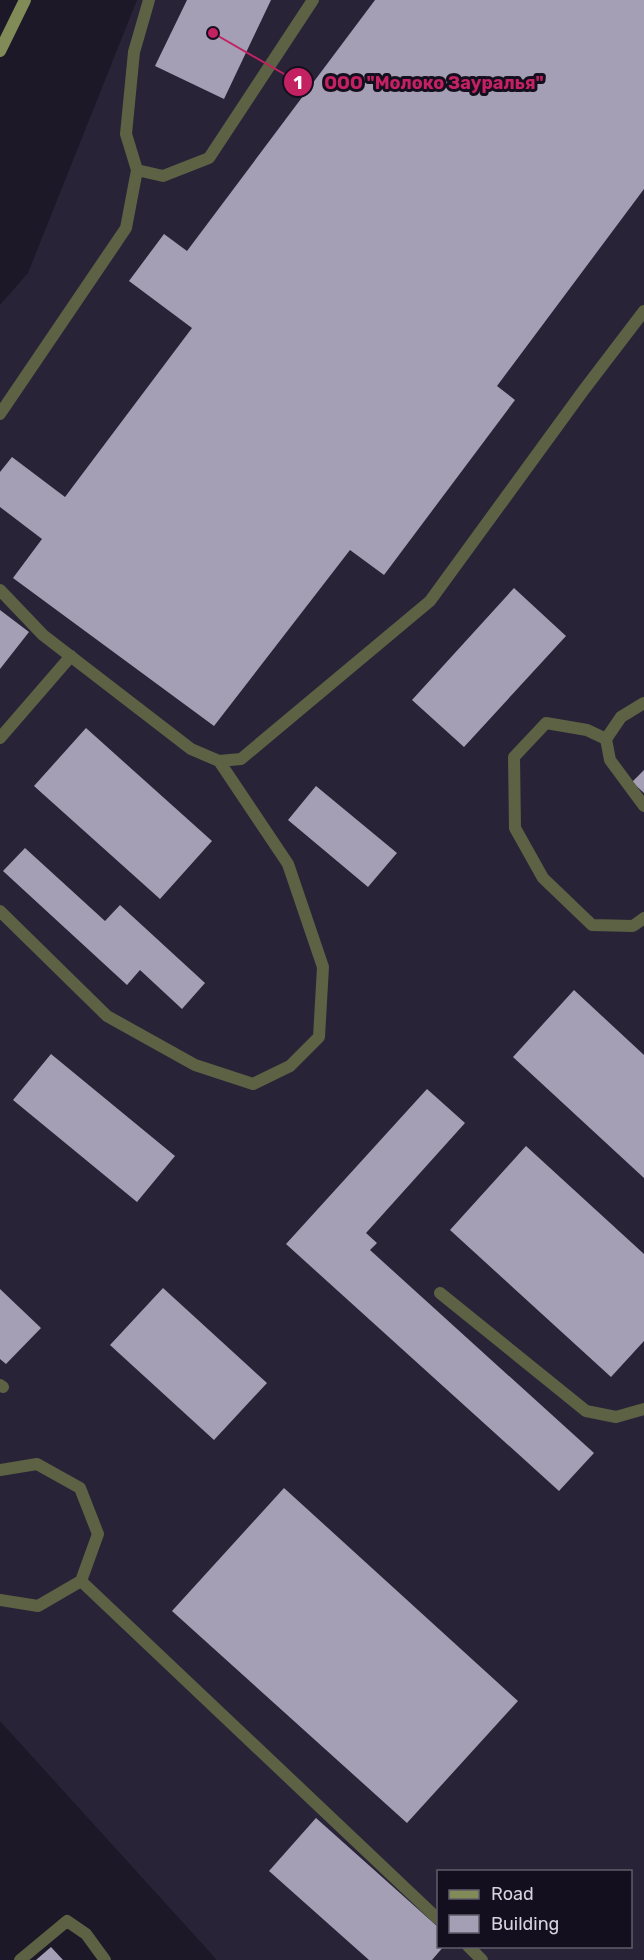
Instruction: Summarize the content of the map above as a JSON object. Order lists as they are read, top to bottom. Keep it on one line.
{"places":["ООО \"Молоко Зауралья\""],"legend":["Road","Building"]}
